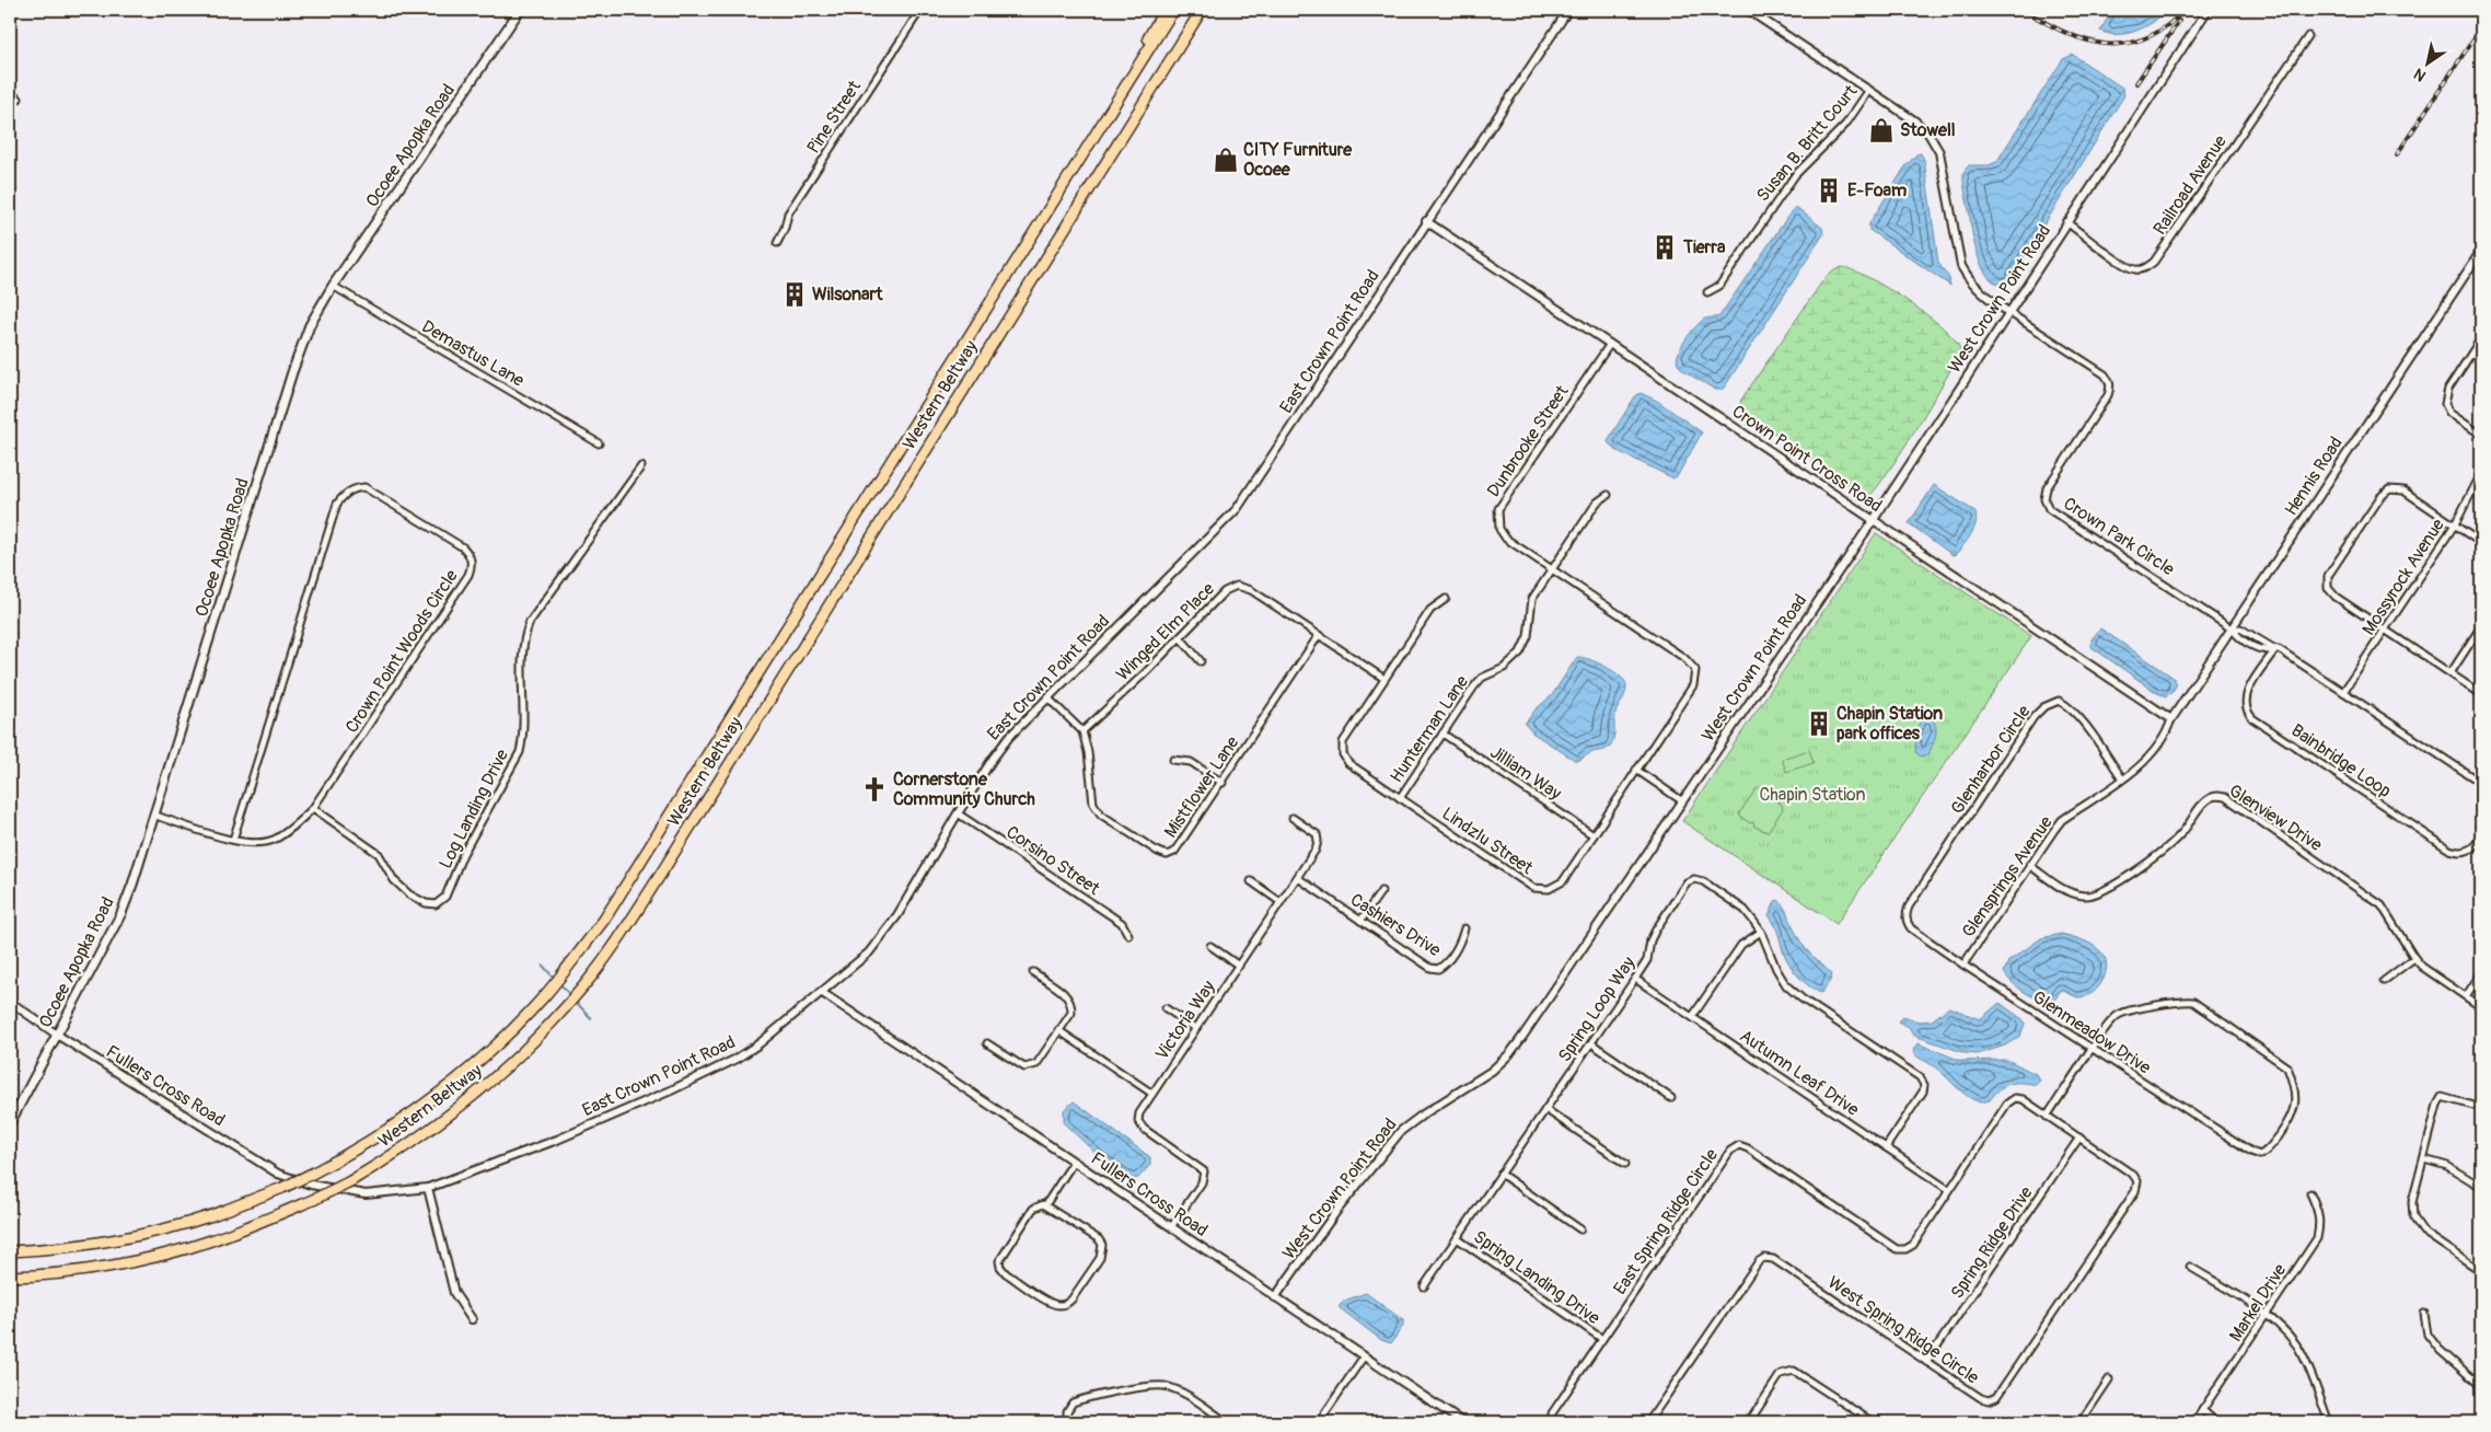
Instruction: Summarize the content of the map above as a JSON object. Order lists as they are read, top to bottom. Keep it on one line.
{"streets":{"highway":["Western Beltway"],"main road":["Ocoee Apopka Road"],"street":["Pine Street","Susan B. Britt Court","Railroad Avenue","West Crown Point Road","East Crown Point Road","Demastus Lane","Dunbrooke Street","Crown Point Cross Road","Hennis Road","Crown Park Circle","Mossyrock Avenue","Winged Elm Place","Crown Point Woods Circle","Hunterman Lane","Glenharbor Circle","Bainbridge Loop","Jilliam Way","Mistflower Lane","Log Landing Drive","Glenview Drive","Lindzlu Street","Corsino Street","Glensprings Avenue","Cashiers Drive","Spring Loop Way","Victoria Way","Glenmeadow Drive","Autumn Leaf Drive","Fullers Cross Road","East Spring Ridge Circle","Spring Ridge Drive","Spring Landing Drive","Markel Drive","West Spring Ridge Circle"]},"crossings":[["Susan B. Britt Court","Crown Park Circle"],["Ocoee Apopka Road","Demastus Lane"],["Ocoee Apopka Road","Crown Point Woods Circle"],["Ocoee Apopka Road","Fullers Cross Road"],["Railroad Avenue","West Crown Point Road"],["West Crown Point Road","Crown Point Cross Road"],["West Crown Point Road","Crown Park Circle"],["West Crown Point Road","Fullers Cross Road"],["East Crown Point Road","Western Beltway"],["East Crown Point Road","Crown Point Cross Road"],["East Crown Point Road","Corsino Street"],["East Crown Point Road","Fullers Cross Road"],["Western Beltway","Fullers Cross Road"],["Dunbrooke Street","Crown Point Cross Road"],["Dunbrooke Street","Hunterman Lane"],["Dunbrooke Street","Lindzlu Street"],["Crown Point Cross Road","Hennis Road"],["Crown Point Cross Road","Glensprings Avenue"],["Hennis Road","Crown Park Circle"],["Hennis Road","Glensprings Avenue"],["Winged Elm Place","Mistflower Lane"],["Winged Elm Place","Lindzlu Street"],["Crown Point Woods Circle","Log Landing Drive"],["Hunterman Lane","Jilliam Way"],["Hunterman Lane","Lindzlu Street"],["Glenharbor Circle","Glensprings Avenue"],["Glenharbor Circle","Glenmeadow Drive"],["Jilliam Way","Lindzlu Street"],["Glenview Drive","Glensprings Avenue"],["Glensprings Avenue","Glenmeadow Drive"],["Cashiers Drive","Victoria Way"],["Spring Loop Way","Autumn Leaf Drive"],["Spring Loop Way","Spring Landing Drive"],["Victoria Way","Fullers Cross Road"],["Autumn Leaf Drive","East Spring Ridge Circle"],["East Spring Ridge Circle","Spring Landing Drive"],["East Spring Ridge Circle","West Spring Ridge Circle"],["Spring Ridge Drive","West Spring Ridge Circle"]],"parks":["Chapin Station"],"places":{"shop":["Stowell","CITY Furniture Ocoee"],"building":["E-Foam","Tierra","Wilsonart","Chapin Station park offices"],"church":["Cornerstone Community Church"]},"north":"bottom left"}
